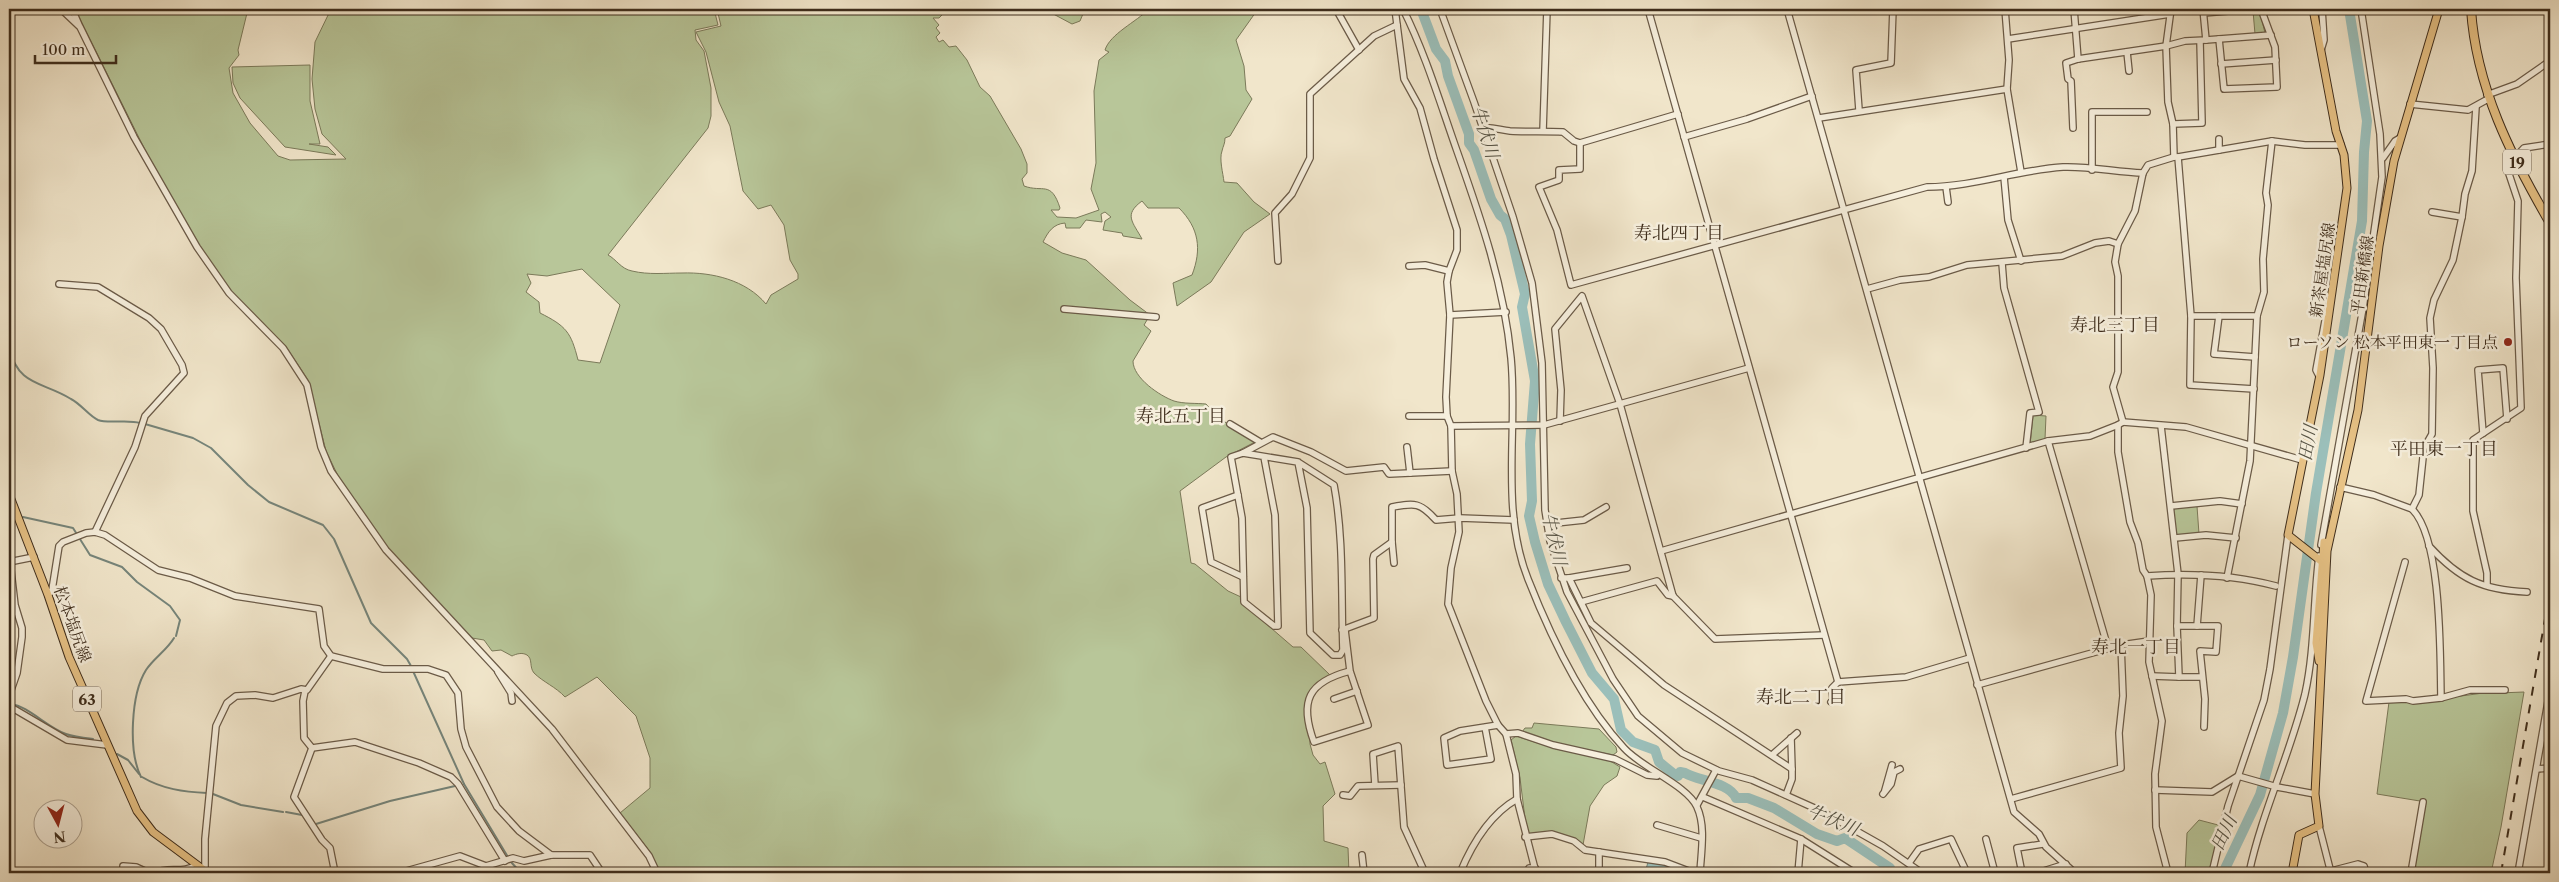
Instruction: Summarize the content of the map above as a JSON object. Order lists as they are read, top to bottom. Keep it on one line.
{"streets":{"highway":["19"],"main road":["新茶屋塩尻線","平田新橋線","松本塩尻線","63"]},"districts":["寿北四丁目","寿北三丁目","寿北五丁目","平田東一丁目","寿北一丁目","寿北二丁目"],"water":["牛伏川","田川"],"places":["ローソン 松本平田東一丁目点"],"scale_bar":"100 m","north":"bottom"}
